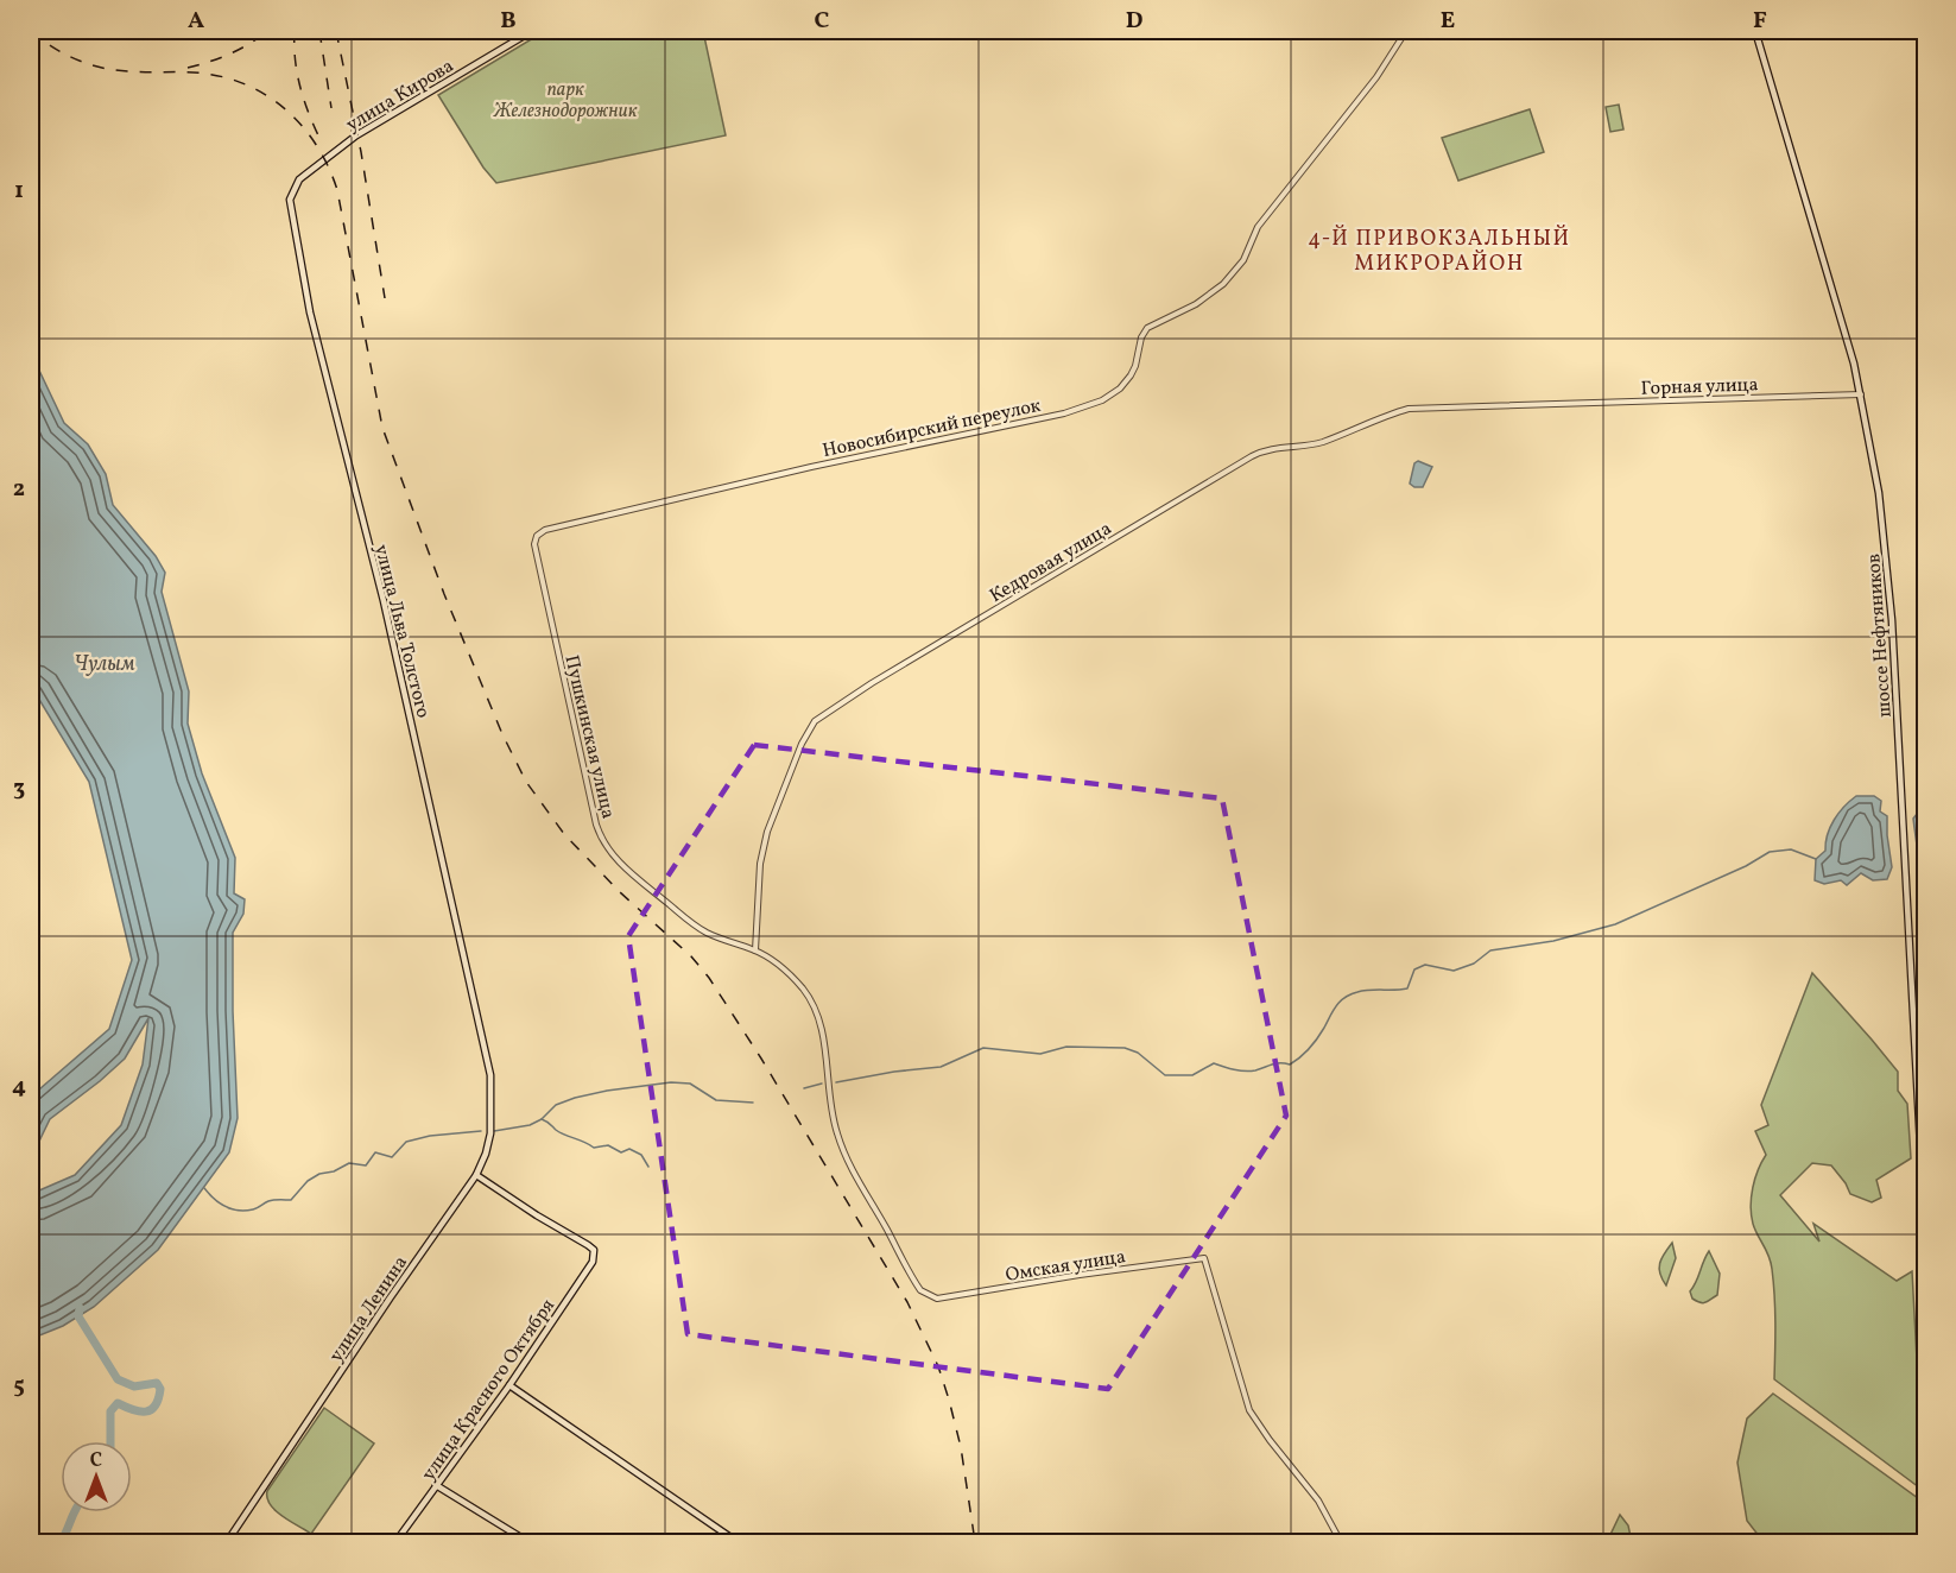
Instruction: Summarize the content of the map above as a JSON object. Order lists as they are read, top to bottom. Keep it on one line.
{"streets":{"main road":["улица Кирова","улица Льва Толстого","шоссе Нефтяников","улица Ленина","улица Красного Октября"],"street":["Горная улица","Новосибирский переулок","Кедровая улица","Пушкинская улица","Омская улица"]},"crossings":[["улица Кирова","улица Льва Толстого"],["Горная улица","Кедровая улица"],["Горная улица","шоссе Нефтяников"],["Новосибирский переулок","Пушкинская улица"],["Кедровая улица","Пушкинская улица"],["улица Льва Толстого","улица Ленина"],["Пушкинская улица","Омская улица"],["улица Ленина","улица Красного Октября"]],"districts":["4-Й ПРИВОКЗАЛЬНЫЙ МИКРОРАЙОН"],"water":["Чулым"],"parks":["парк Железнодорожник"],"north":"top","grid":{"columns":["A","B","C","D","E","F"],"rows":["1","2","3","4","5"]}}
